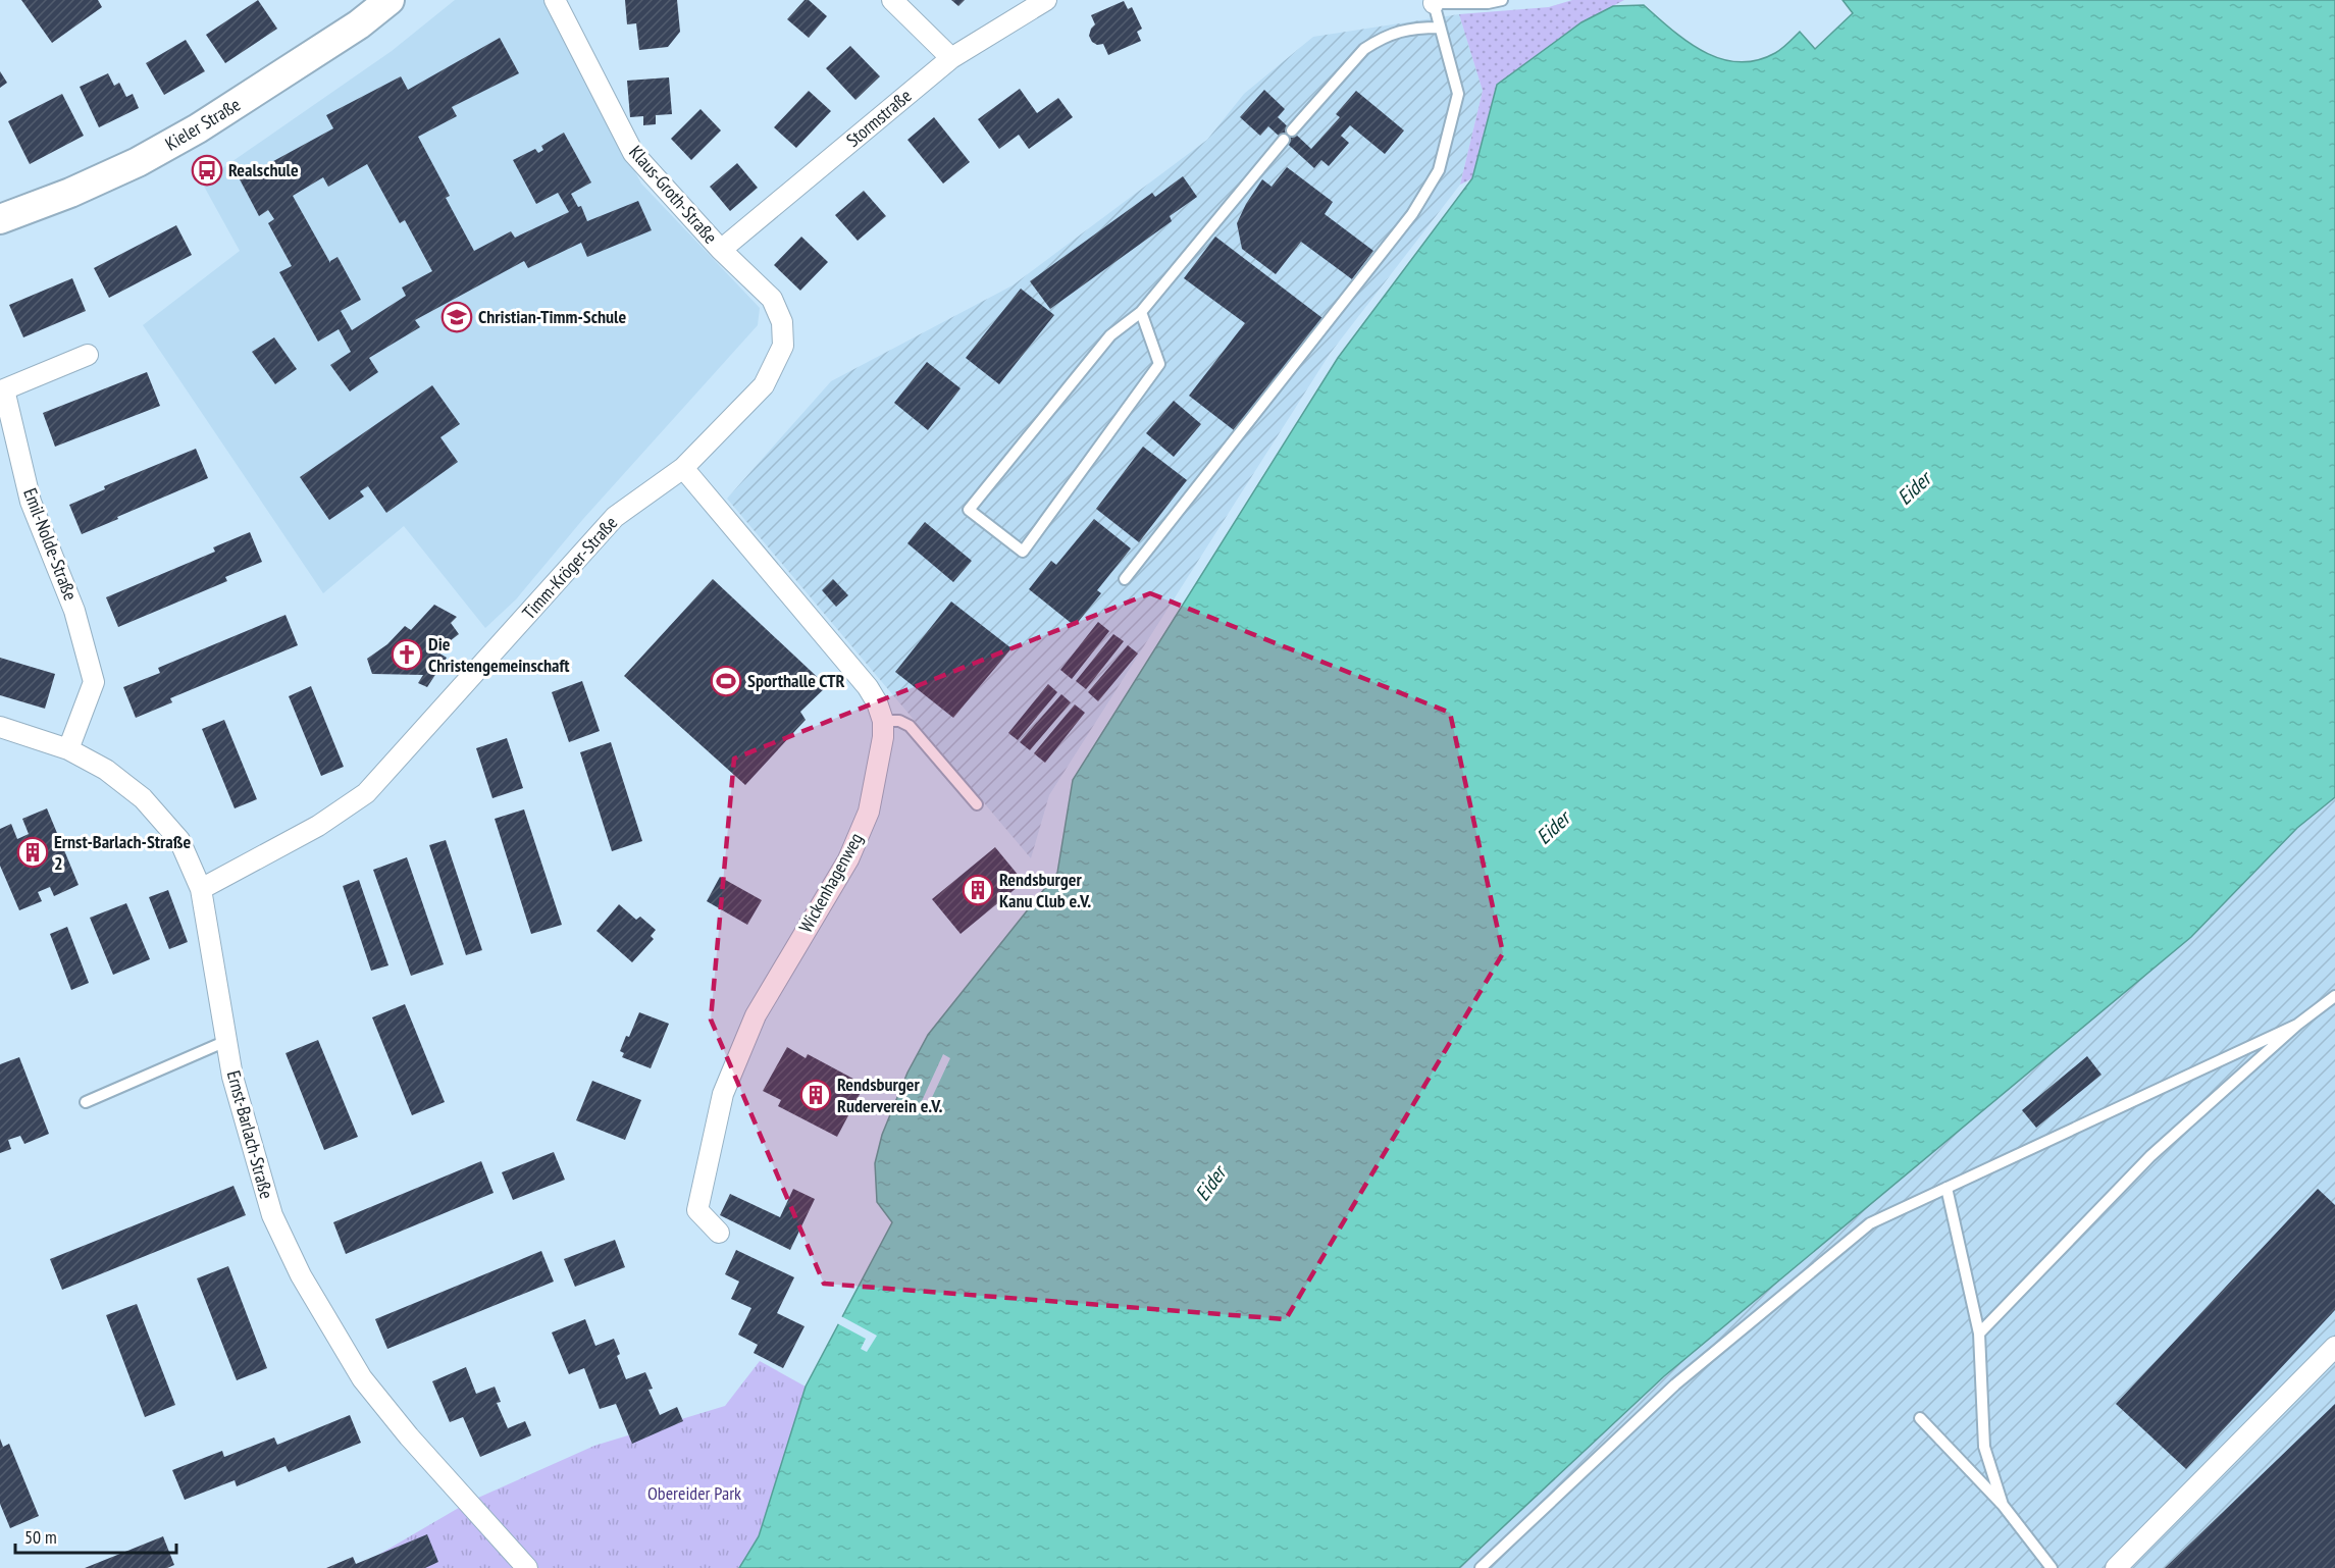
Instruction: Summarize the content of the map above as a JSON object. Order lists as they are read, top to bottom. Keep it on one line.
{"streets":{"main road":["Kieler Straße"],"street":["Stormstraße","Klaus-Groth-Straße","Emil-Nolde-Straße","Timm-Kröger-Straße","Wickenhagenweg","Ernst-Barlach-Straße"]},"crossings":[["Stormstraße","Klaus-Groth-Straße"],["Klaus-Groth-Straße","Timm-Kröger-Straße"],["Emil-Nolde-Straße","Ernst-Barlach-Straße"],["Timm-Kröger-Straße","Wickenhagenweg"],["Timm-Kröger-Straße","Ernst-Barlach-Straße"]],"water":["Eider"],"parks":["Obereider Park"],"places":{"bus stop":["Realschule"],"school or university":["Christian-Timm-Schule"],"church":["Die Christengemeinschaft"],"sports":["Sporthalle CTR"],"building":["Ernst-Barlach-Straße 2","Rendsburger Kanu Club e.V.","Rendsburger Ruderverein e.V."]},"scale_bar":"50 m"}
